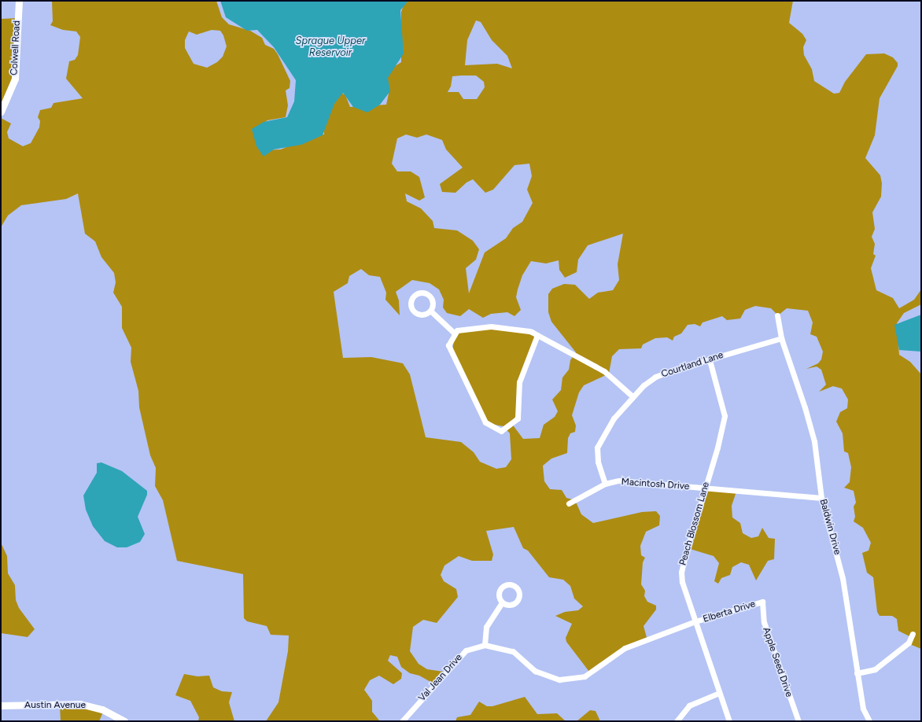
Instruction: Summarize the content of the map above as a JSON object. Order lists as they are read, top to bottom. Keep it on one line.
{"streets":{"street":["Colwell Road","Courtland Lane","Macintosh Drive","Peach Blossom Lane","Baldwin Drive","Elberta Drive","Apple Seed Drive","Val Jean Drive","Austin Avenue"]},"crossings":[["Courtland Lane","Macintosh Drive"],["Courtland Lane","Peach Blossom Lane"],["Courtland Lane","Baldwin Drive"],["Macintosh Drive","Peach Blossom Lane"],["Macintosh Drive","Baldwin Drive"],["Peach Blossom Lane","Elberta Drive"],["Elberta Drive","Apple Seed Drive"],["Elberta Drive","Val Jean Drive"]],"water":["Sprague Upper Reservoir"]}
